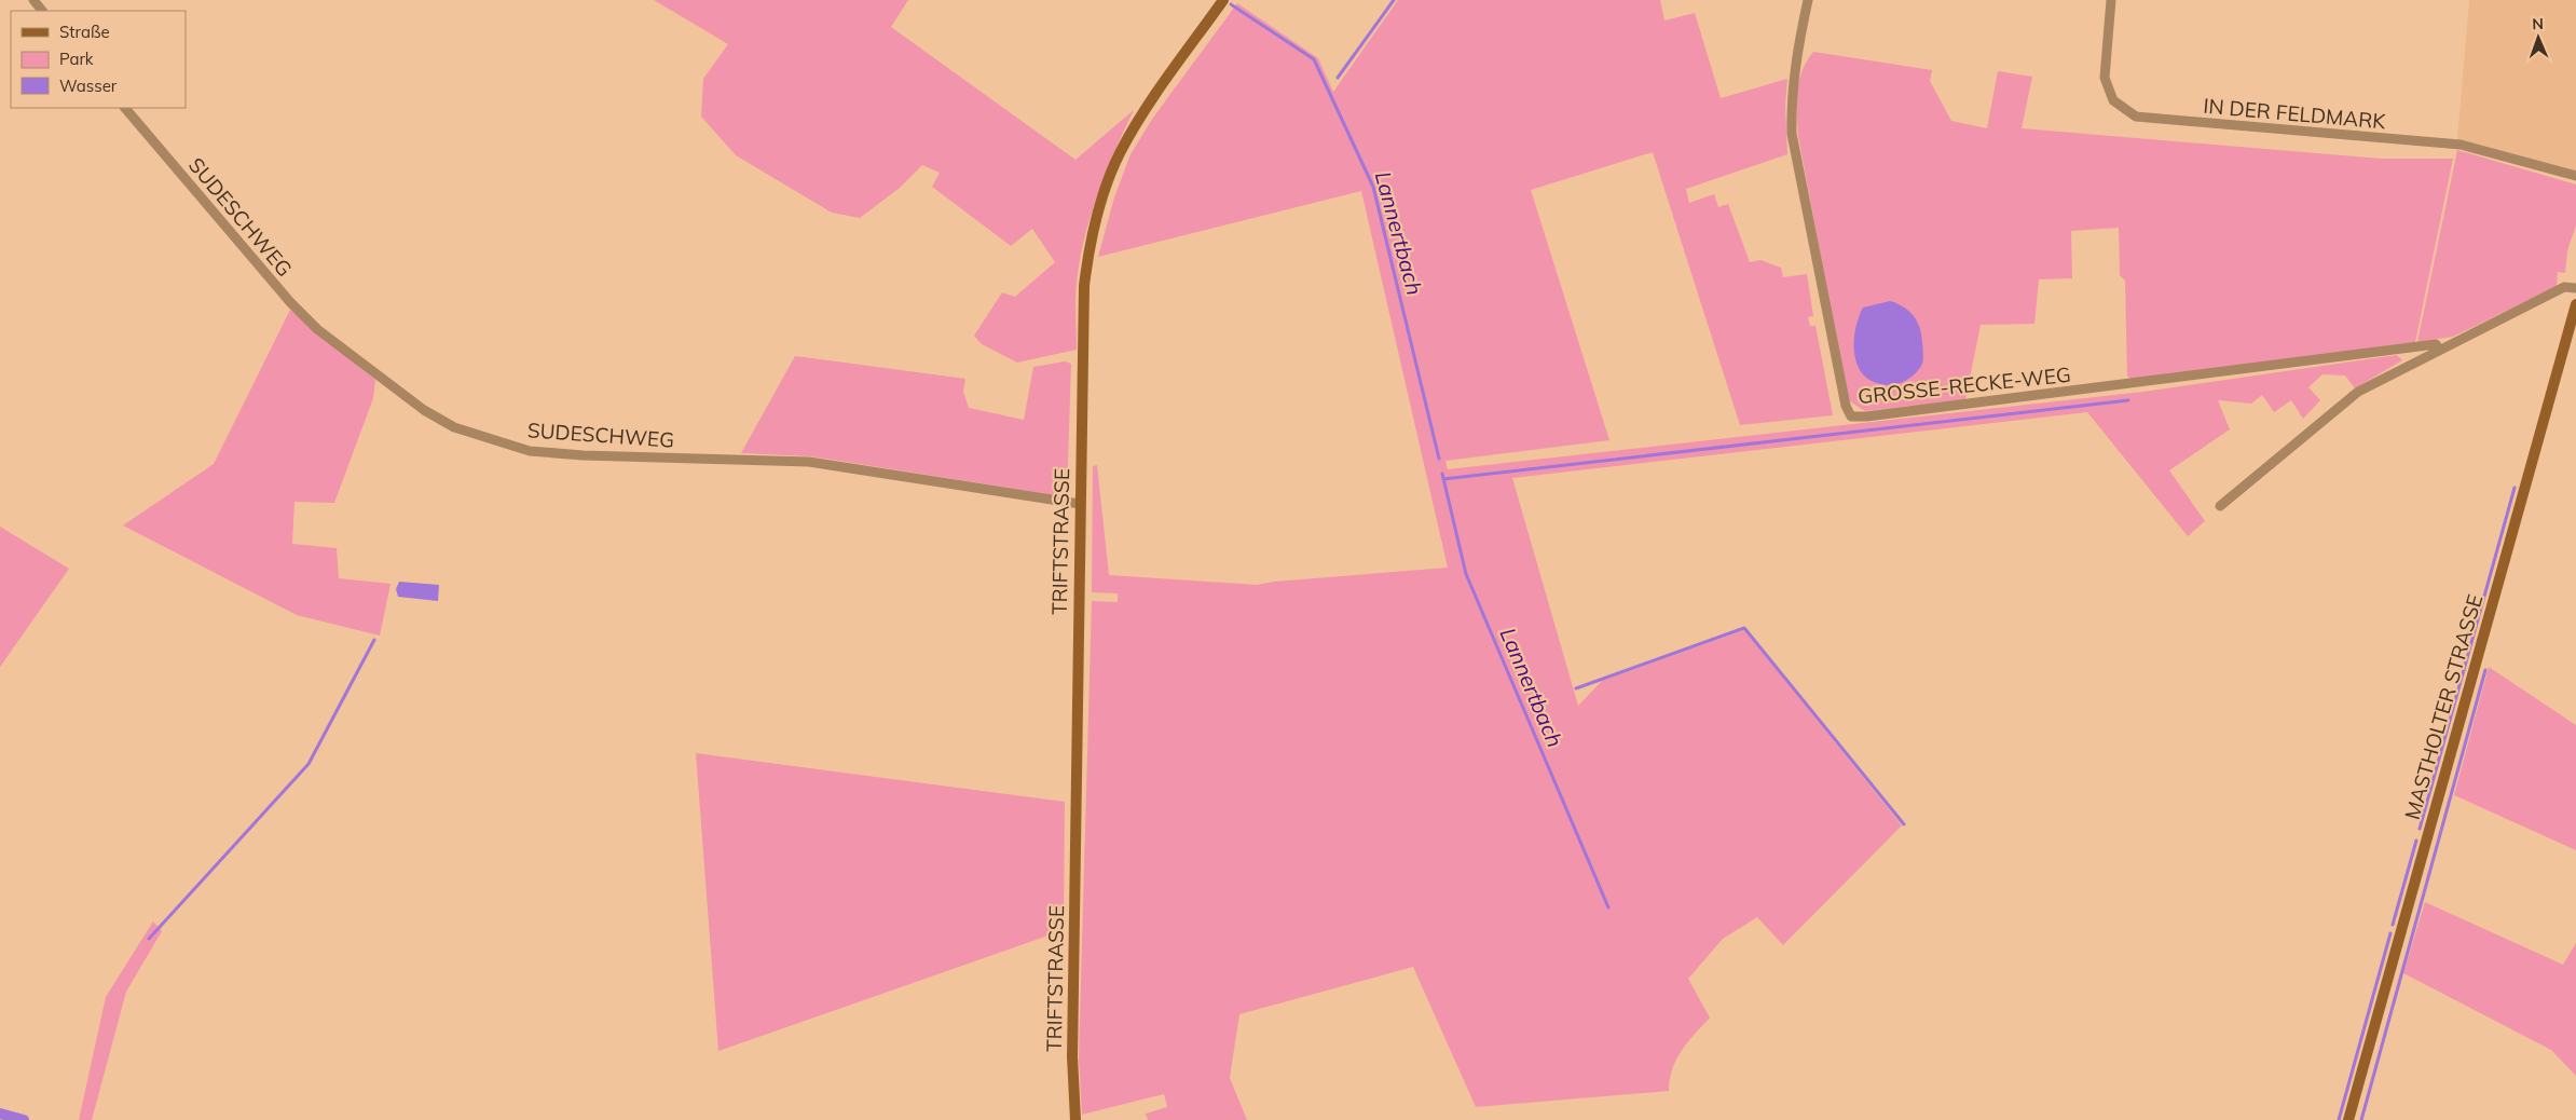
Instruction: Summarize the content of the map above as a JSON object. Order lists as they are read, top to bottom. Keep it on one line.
{"streets":{"street":["IN DER FELDMARK","SUDESCHWEG","GROSSE-RECKE-WEG","TRIFTSTRASSE","MASTHOLTER STRASSE"]},"crossings":[["SUDESCHWEG","TRIFTSTRASSE"]],"water":["Lannertbach"],"legend":["Straße","Park","Wasser"],"north":"top"}
